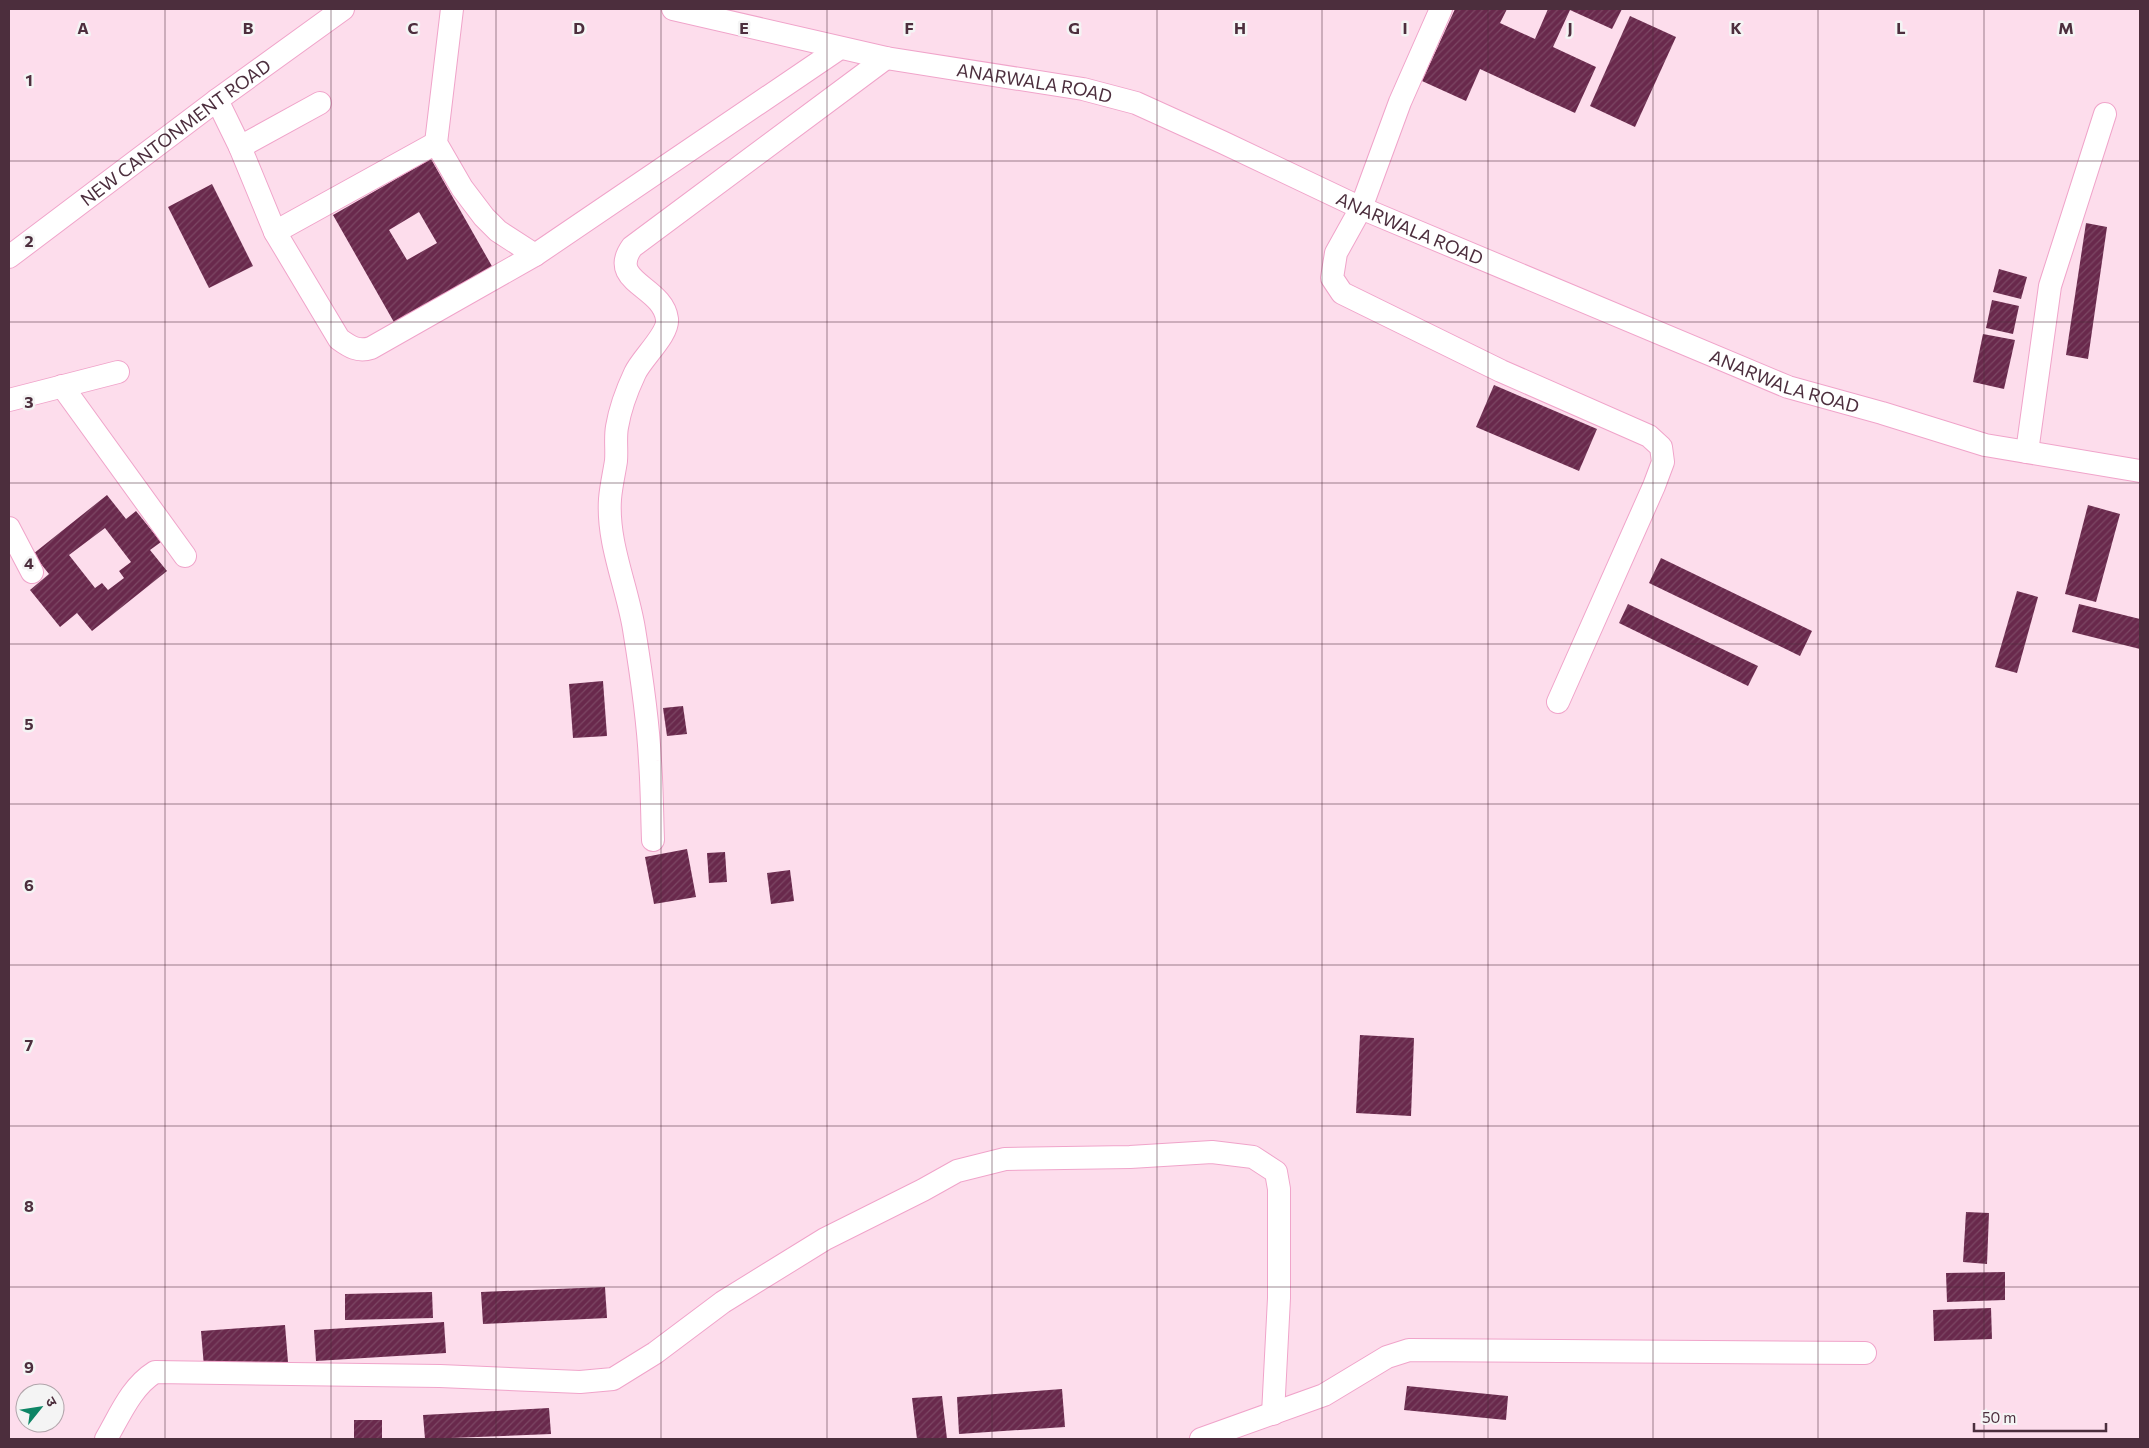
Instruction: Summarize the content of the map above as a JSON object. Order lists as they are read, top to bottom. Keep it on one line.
{"streets":{"street":["ANARWALA ROAD","NEW CANTONMENT ROAD"]},"scale_bar":"50 m","north":"top right","grid":{"columns":["A","B","C","D","E","F","G","H","I","J","K","L","M"],"rows":["1","2","3","4","5","6","7","8","9"]}}
